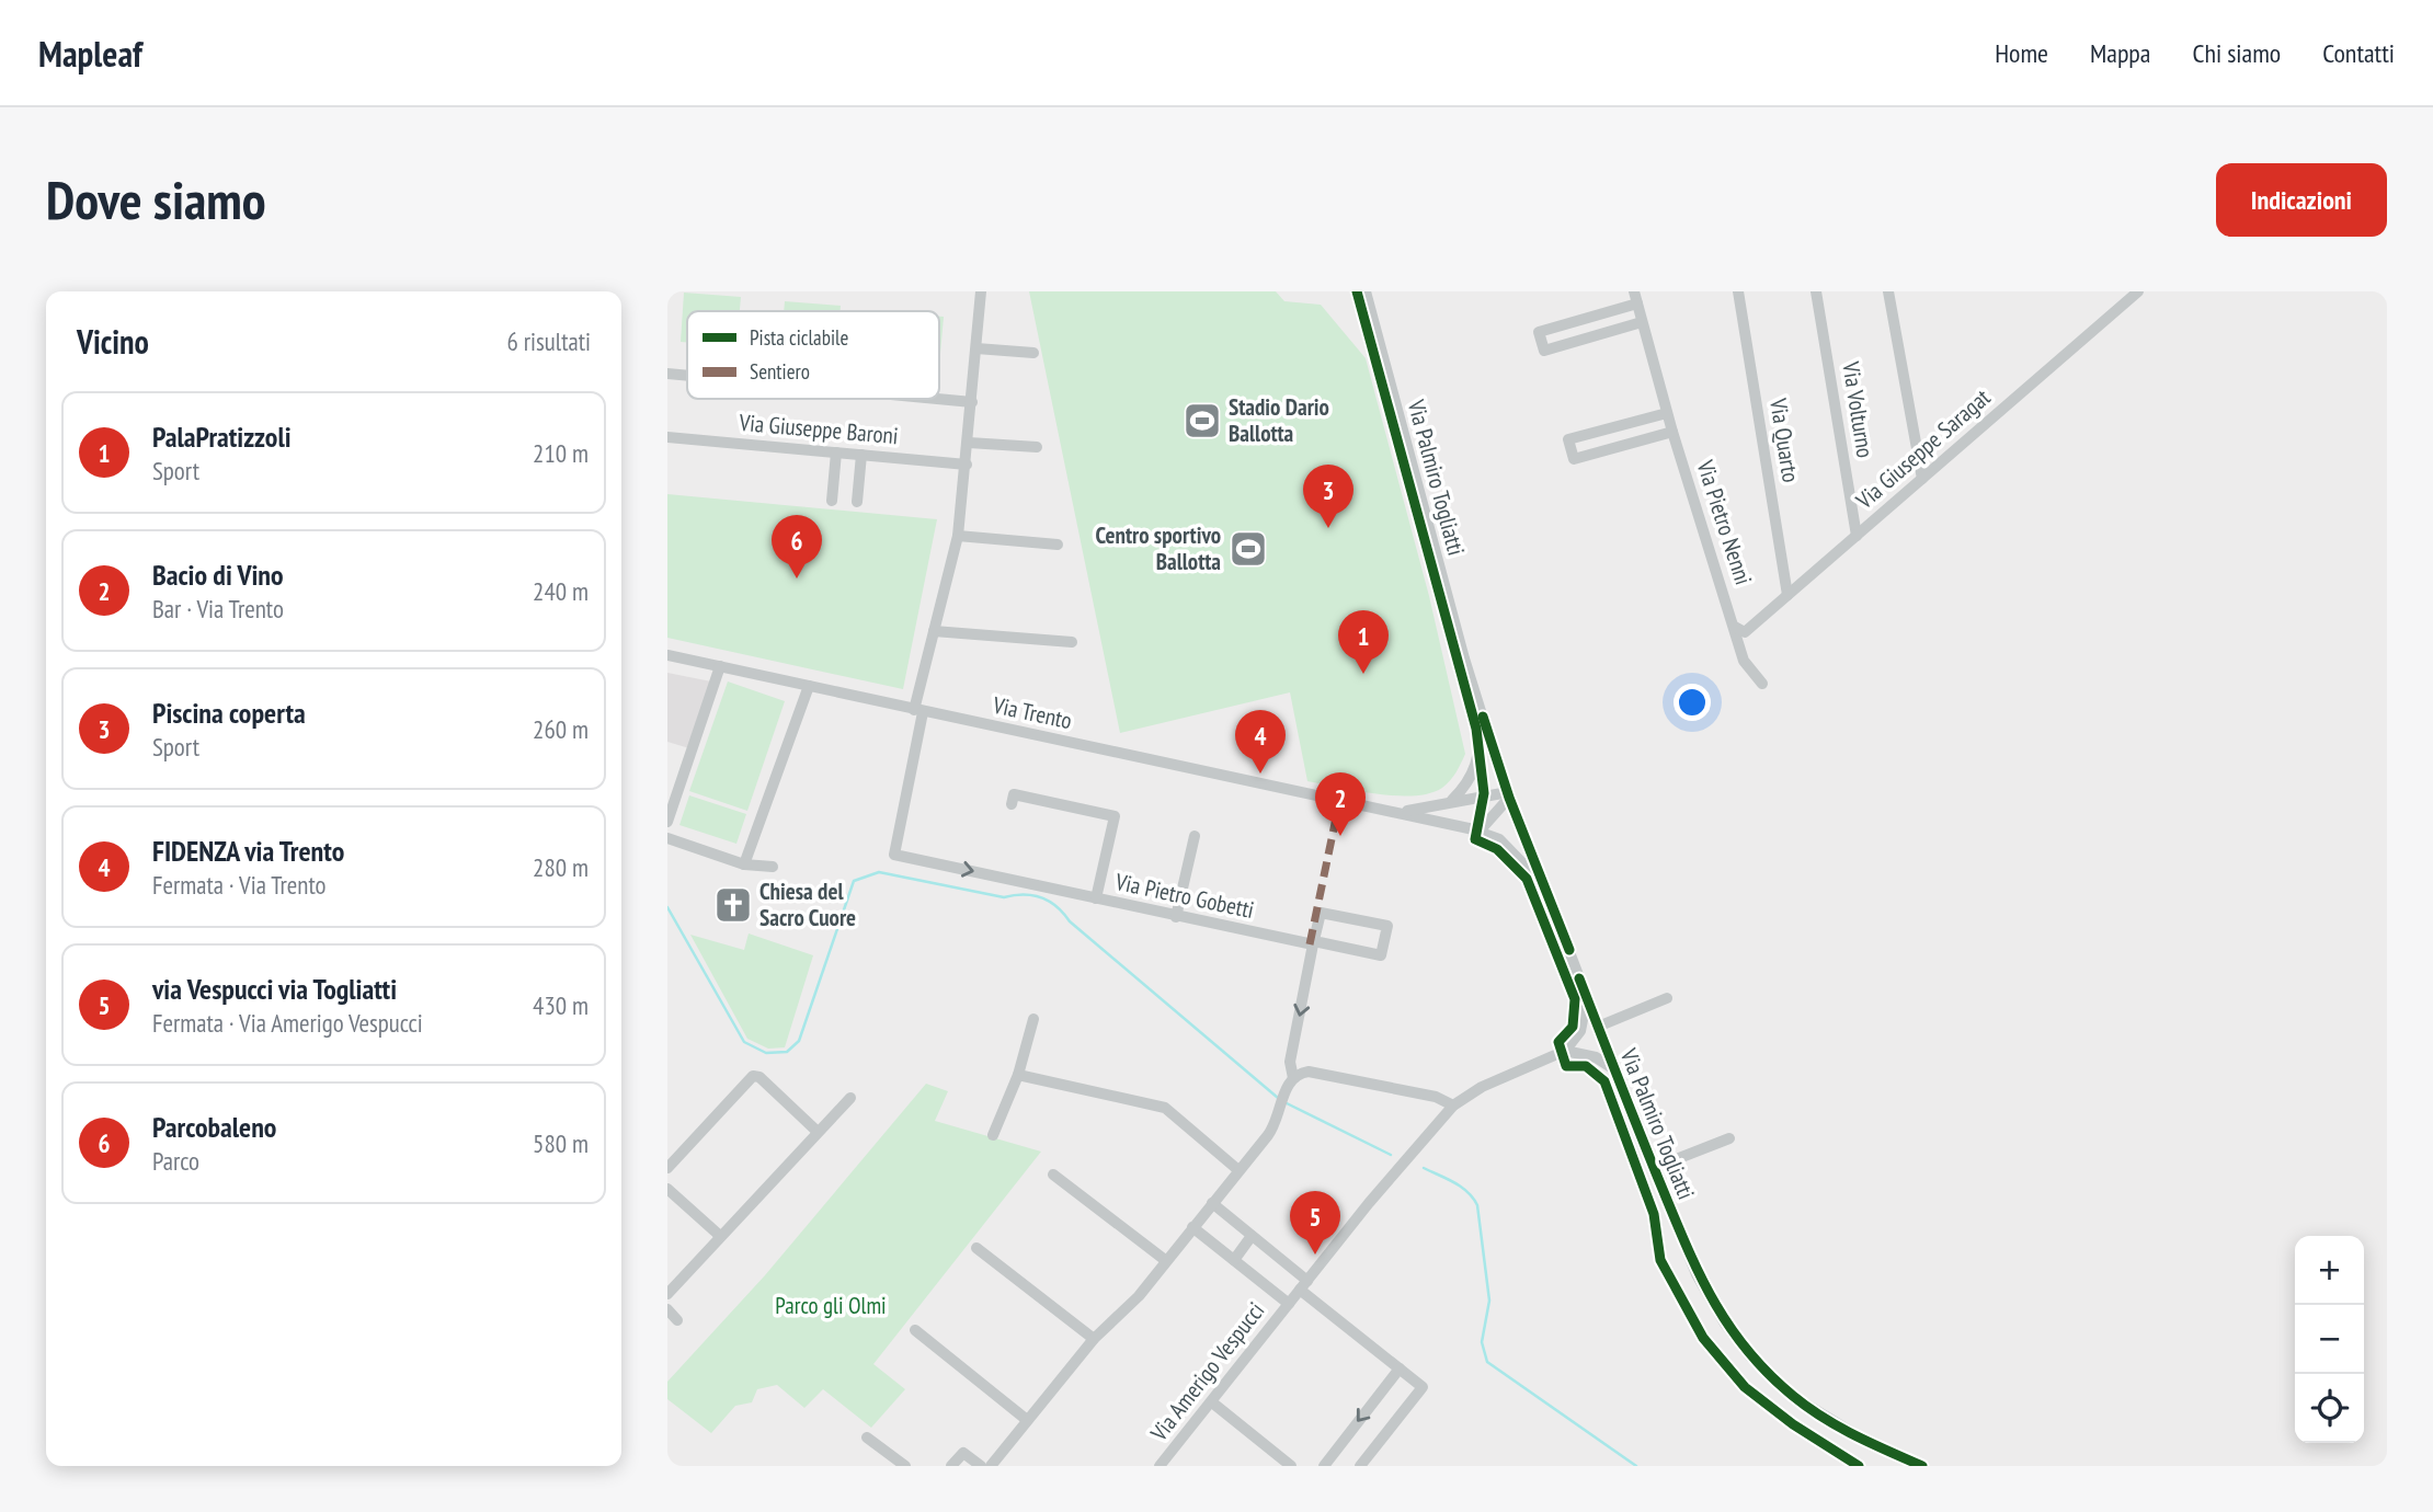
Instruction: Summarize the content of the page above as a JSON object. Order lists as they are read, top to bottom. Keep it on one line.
{"streets":{"street":["Via Volturno","Via Giuseppe Baroni","Via Quarto","Via Giuseppe Saragat","Via Palmiro Togliatti","Via Pietro Nenni","Via Trento","Via Pietro Gobetti","Via Amerigo Vespucci"]},"crossings":[["Via Volturno","Via Giuseppe Saragat"],["Via Giuseppe Baroni","Via Pietro Gobetti"],["Via Quarto","Via Giuseppe Saragat"],["Via Giuseppe Saragat","Via Pietro Nenni"],["Via Palmiro Togliatti","Via Trento"],["Via Palmiro Togliatti","Via Amerigo Vespucci"],["Via Trento","Via Pietro Gobetti"]],"parks":["Parco gli Olmi"],"places":{"sports":["Stadio Dario Ballotta","Centro sportivo Ballotta"],"church":["Chiesa del Sacro Cuore"]},"legend":["Pista ciclabile","Sentiero"],"page":{"header":"Mapleaf","nav":["Home","Mappa","Chi siamo","Contatti"],"buttons":"Indicazioni","title":"Dove siamo","heading":["Vicino","6 risultati"],"list":[{"mark":"1","name":"PalaPratizzoli","note":"Sport","value":"210 m"},{"mark":"2","name":"Bacio di Vino","note":"Bar · Via Trento","value":"240 m"},{"mark":"3","name":"Piscina coperta","note":"Sport","value":"260 m"},{"mark":"4","name":"FIDENZA via Trento","note":"Fermata · Via Trento","value":"280 m"},{"mark":"5","name":"via Vespucci via Togliatti","note":"Fermata · Via Amerigo Vespucci","value":"430 m"},{"mark":"6","name":"Parcobaleno","note":"Parco","value":"580 m"}],"pins":["3","6","1","4","2","5"],"map_buttons":["+","−"]}}
